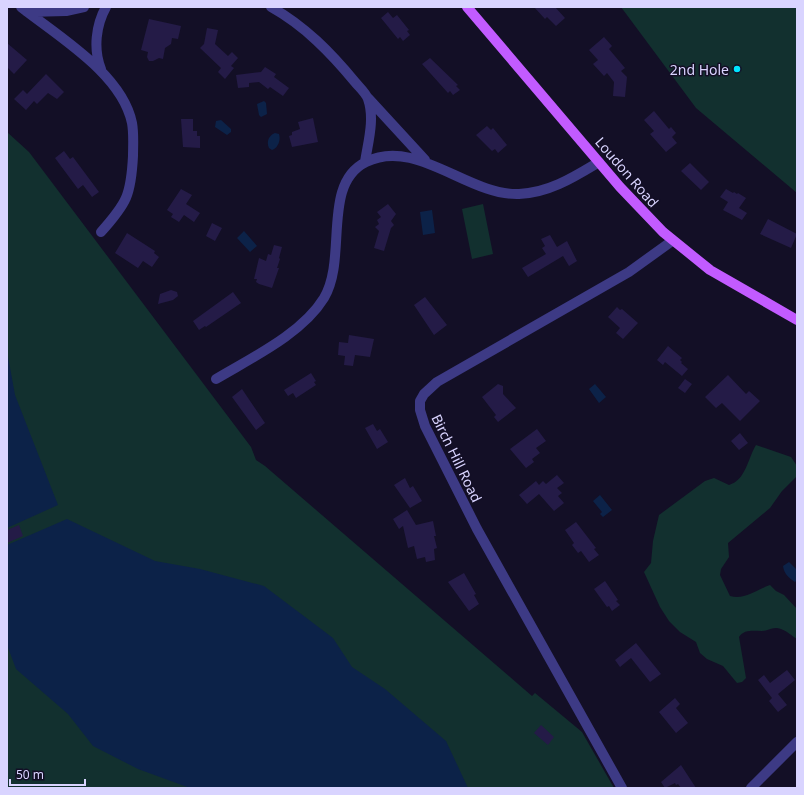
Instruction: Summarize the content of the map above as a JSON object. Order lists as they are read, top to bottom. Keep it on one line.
{"streets":{"main road":["Loudon Road"],"street":["Birch Hill Road"]},"crossings":[["Loudon Road","Birch Hill Road"]],"places":["2nd Hole"],"scale_bar":"50 m"}
